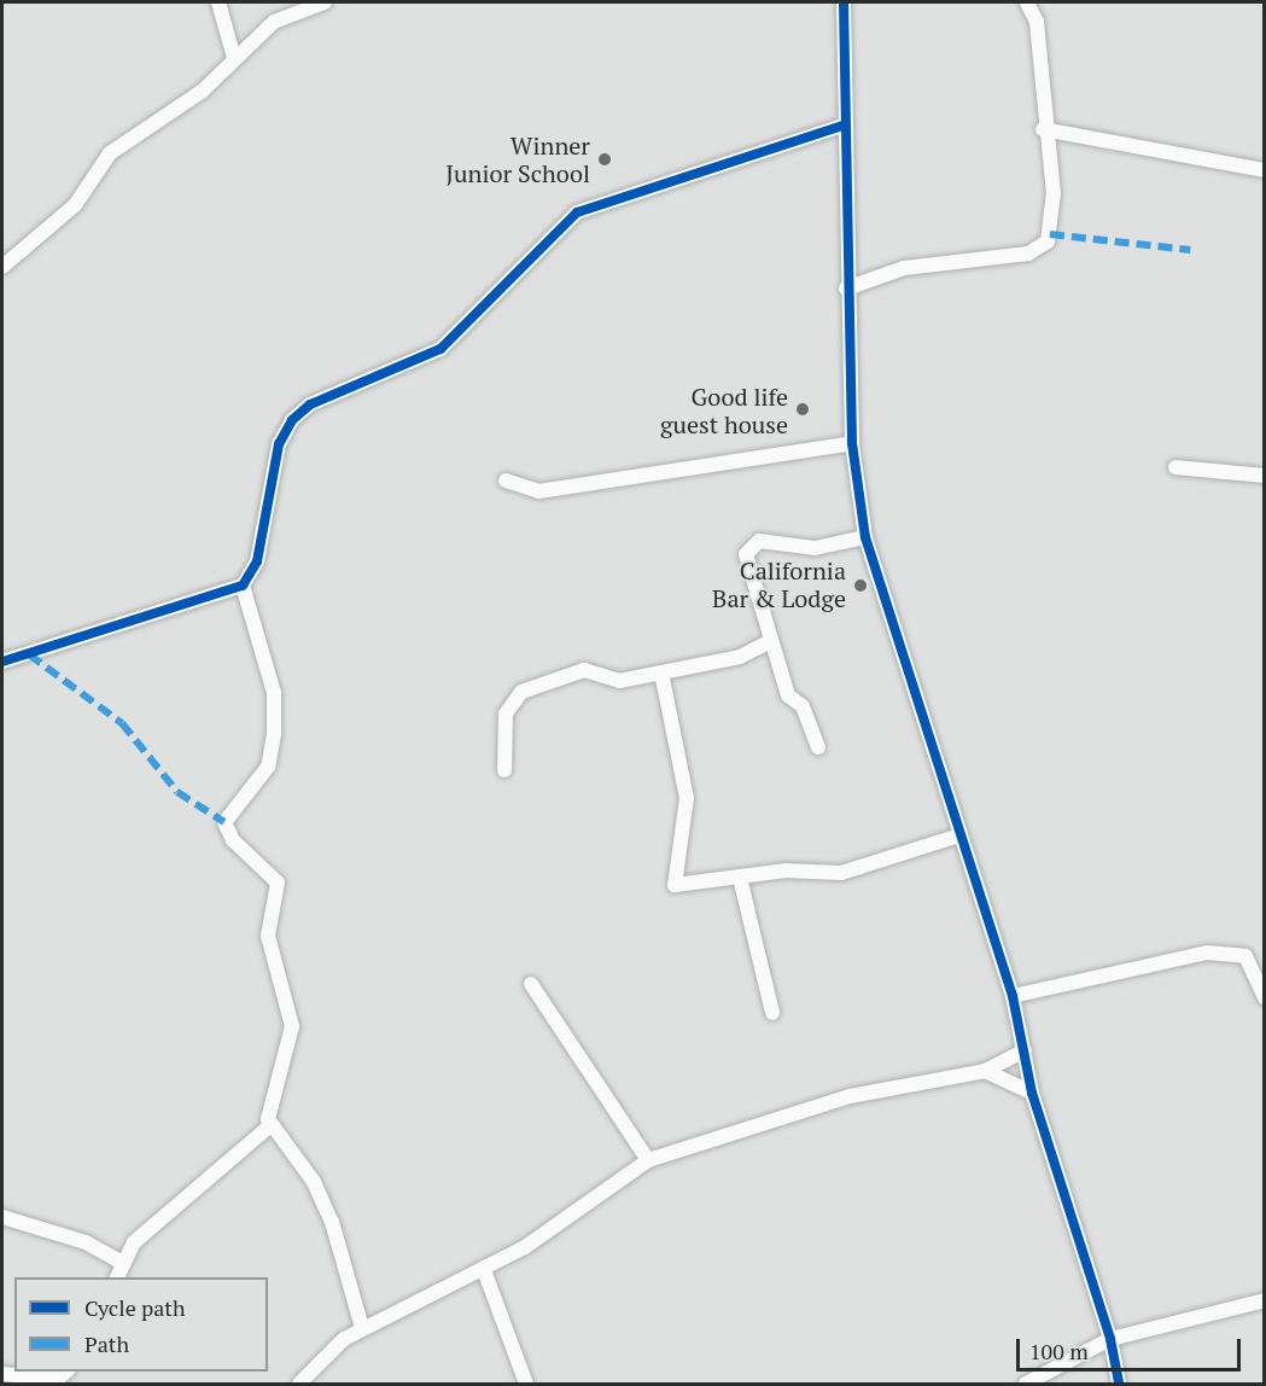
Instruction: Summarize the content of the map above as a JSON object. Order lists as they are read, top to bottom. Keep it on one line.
{"places":["Winner Junior School","Good life guest house","California Bar & Lodge"],"legend":["Cycle path","Path"],"scale_bar":"100 m"}
